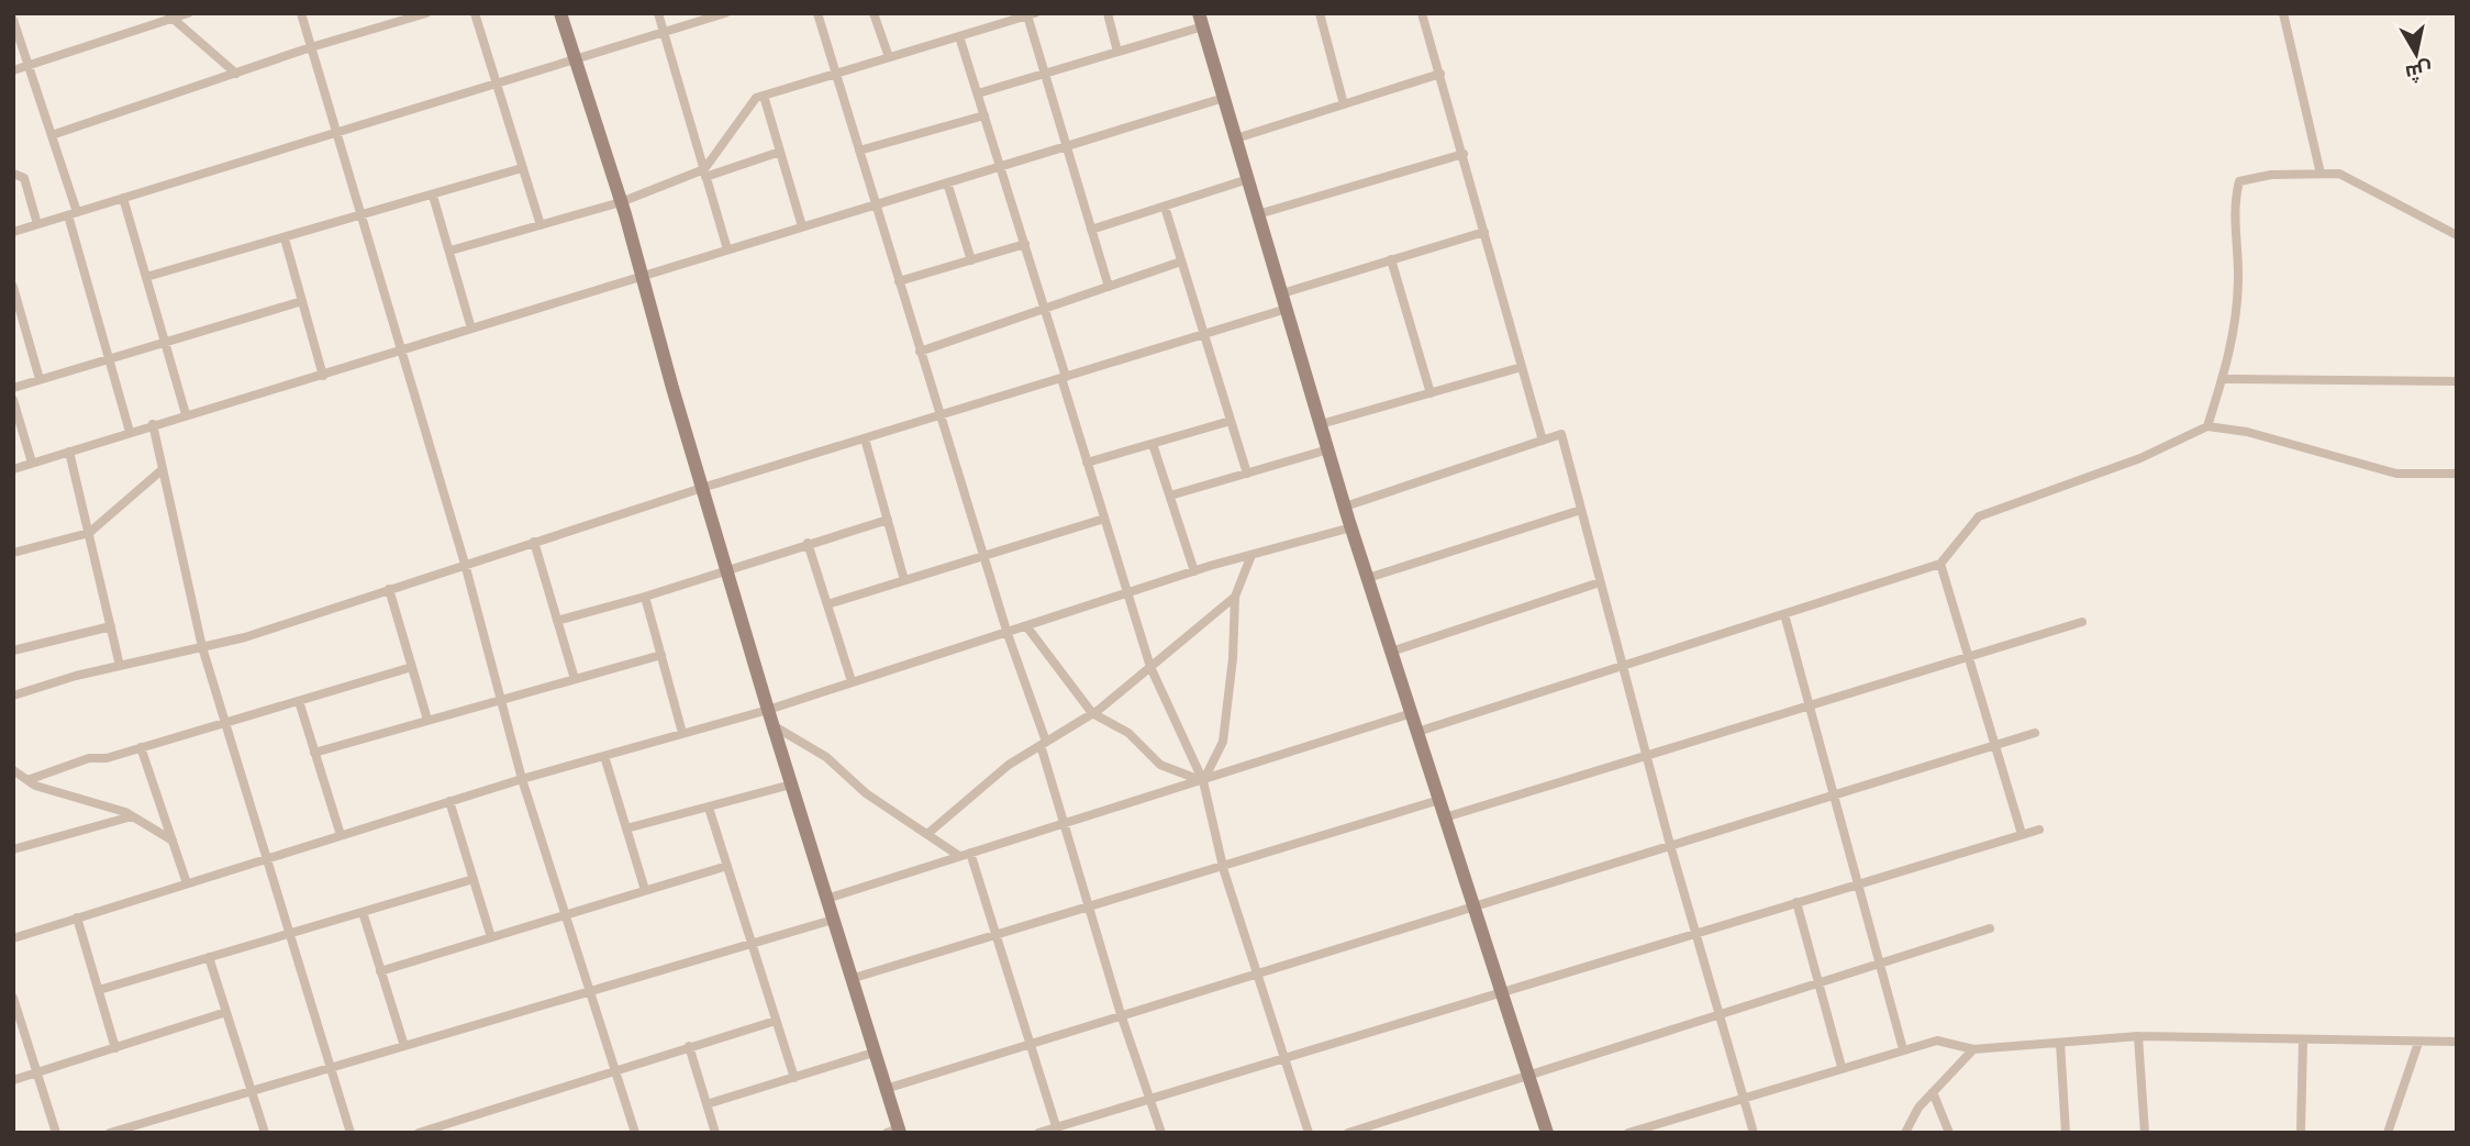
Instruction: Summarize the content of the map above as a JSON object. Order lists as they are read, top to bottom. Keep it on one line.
{"north":"bottom"}
